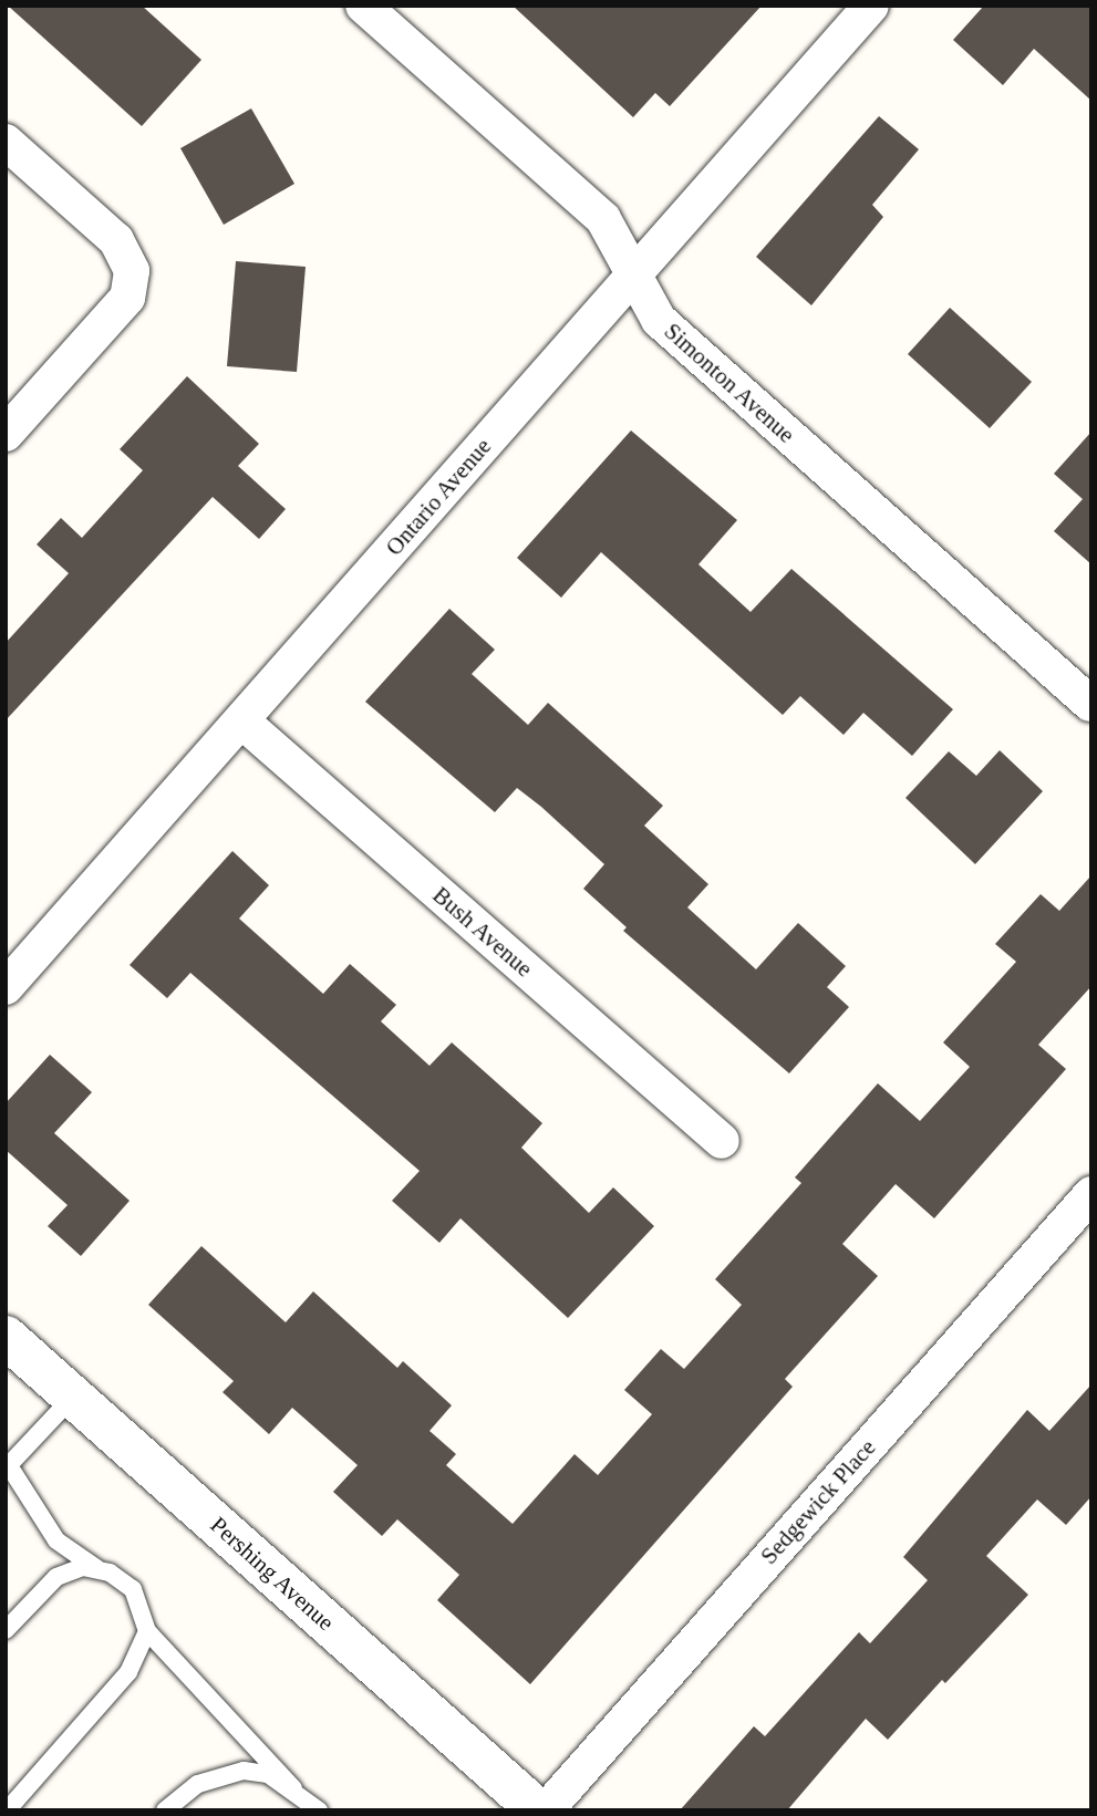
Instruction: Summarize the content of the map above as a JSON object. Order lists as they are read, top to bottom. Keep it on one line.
{"streets":{"street":["Simonton Avenue","Ontario Avenue","Bush Avenue","Sedgewick Place","Pershing Avenue"]},"crossings":[["Simonton Avenue","Ontario Avenue"],["Ontario Avenue","Bush Avenue"]]}
